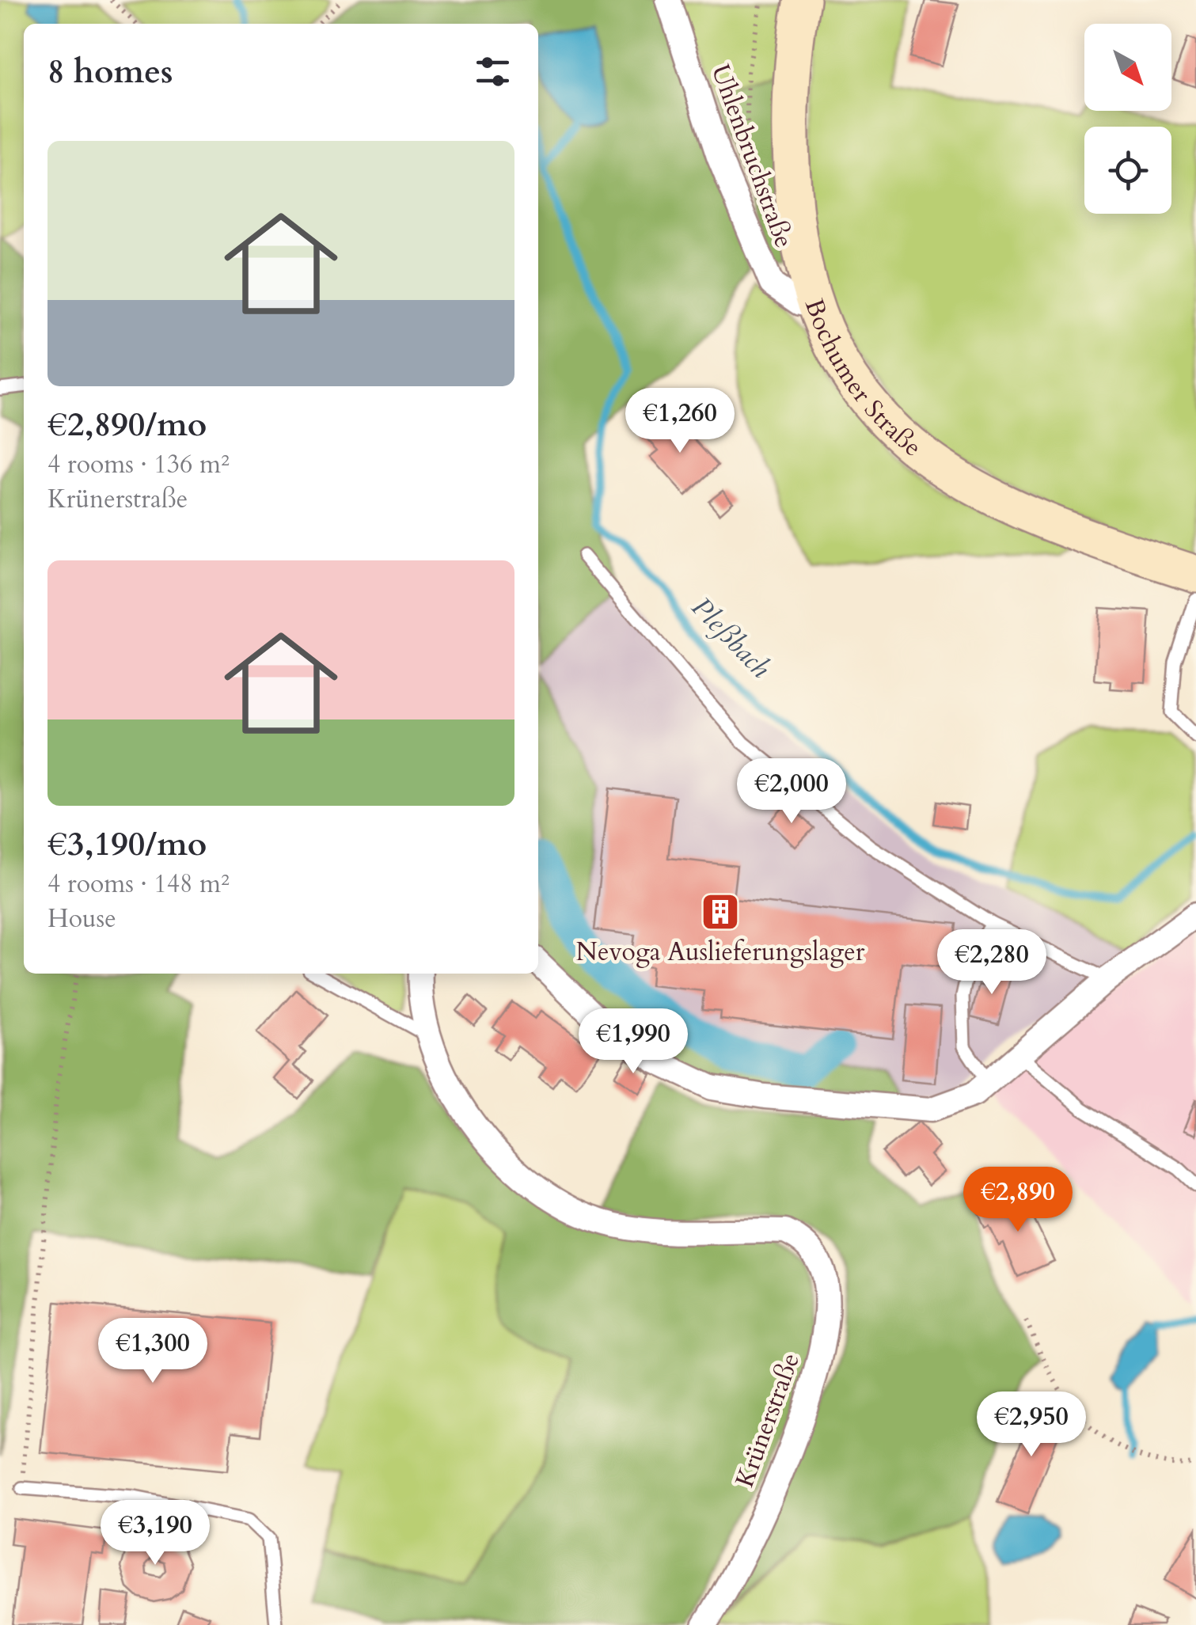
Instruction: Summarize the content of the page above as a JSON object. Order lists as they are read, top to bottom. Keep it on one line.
{"streets":{"main road":["Bochumer Straße"],"street":["Uhlenbruchstraße","Krünerstraße"]},"crossings":[["Uhlenbruchstraße","Bochumer Straße"]],"water":["Pleßbach"],"places":{"building":["Nevoga Auslieferungslager"]},"north":"bottom right","page":{"heading":"8 homes","list":[{"name":"€2,890/mo","note":"4 rooms · 136 m² · Krünerstraße"},{"name":"€3,190/mo","note":"4 rooms · 148 m² · House"}],"price":["€1,260","€2,000","€2,280","€1,990","€2,890","€1,300","€2,950","€3,190"]}}
